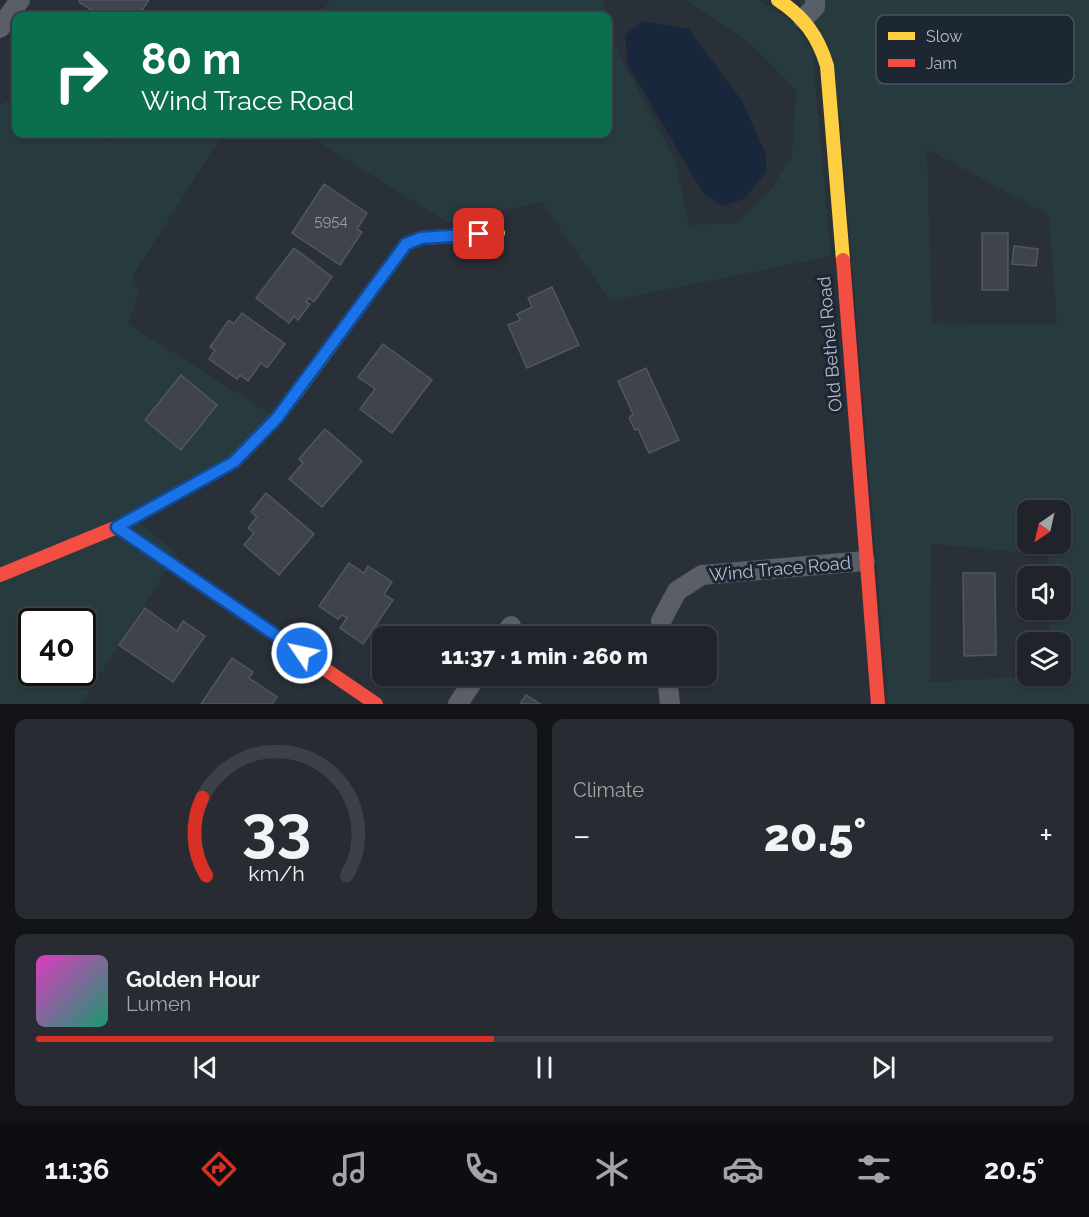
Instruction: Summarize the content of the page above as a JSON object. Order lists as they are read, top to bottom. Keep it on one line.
{"streets":{"street":["Old Bethel Road","Wind Trace Road"]},"crossings":[["Old Bethel Road","Wind Trace Road"]],"house_numbers":["5954"],"legend":["Slow","Jam"],"north":"bottom left","page":{"turn":["80 m","Wind Trace Road"],"limit":"40","trip":"11:37 · 1 min · 260 m","tile":"Climate","heat":["−","20.5°","+"],"song":["Golden Hour","Lumen"],"tabs":["11:36","20.5°"],"gauge":["33","km/h"]}}
